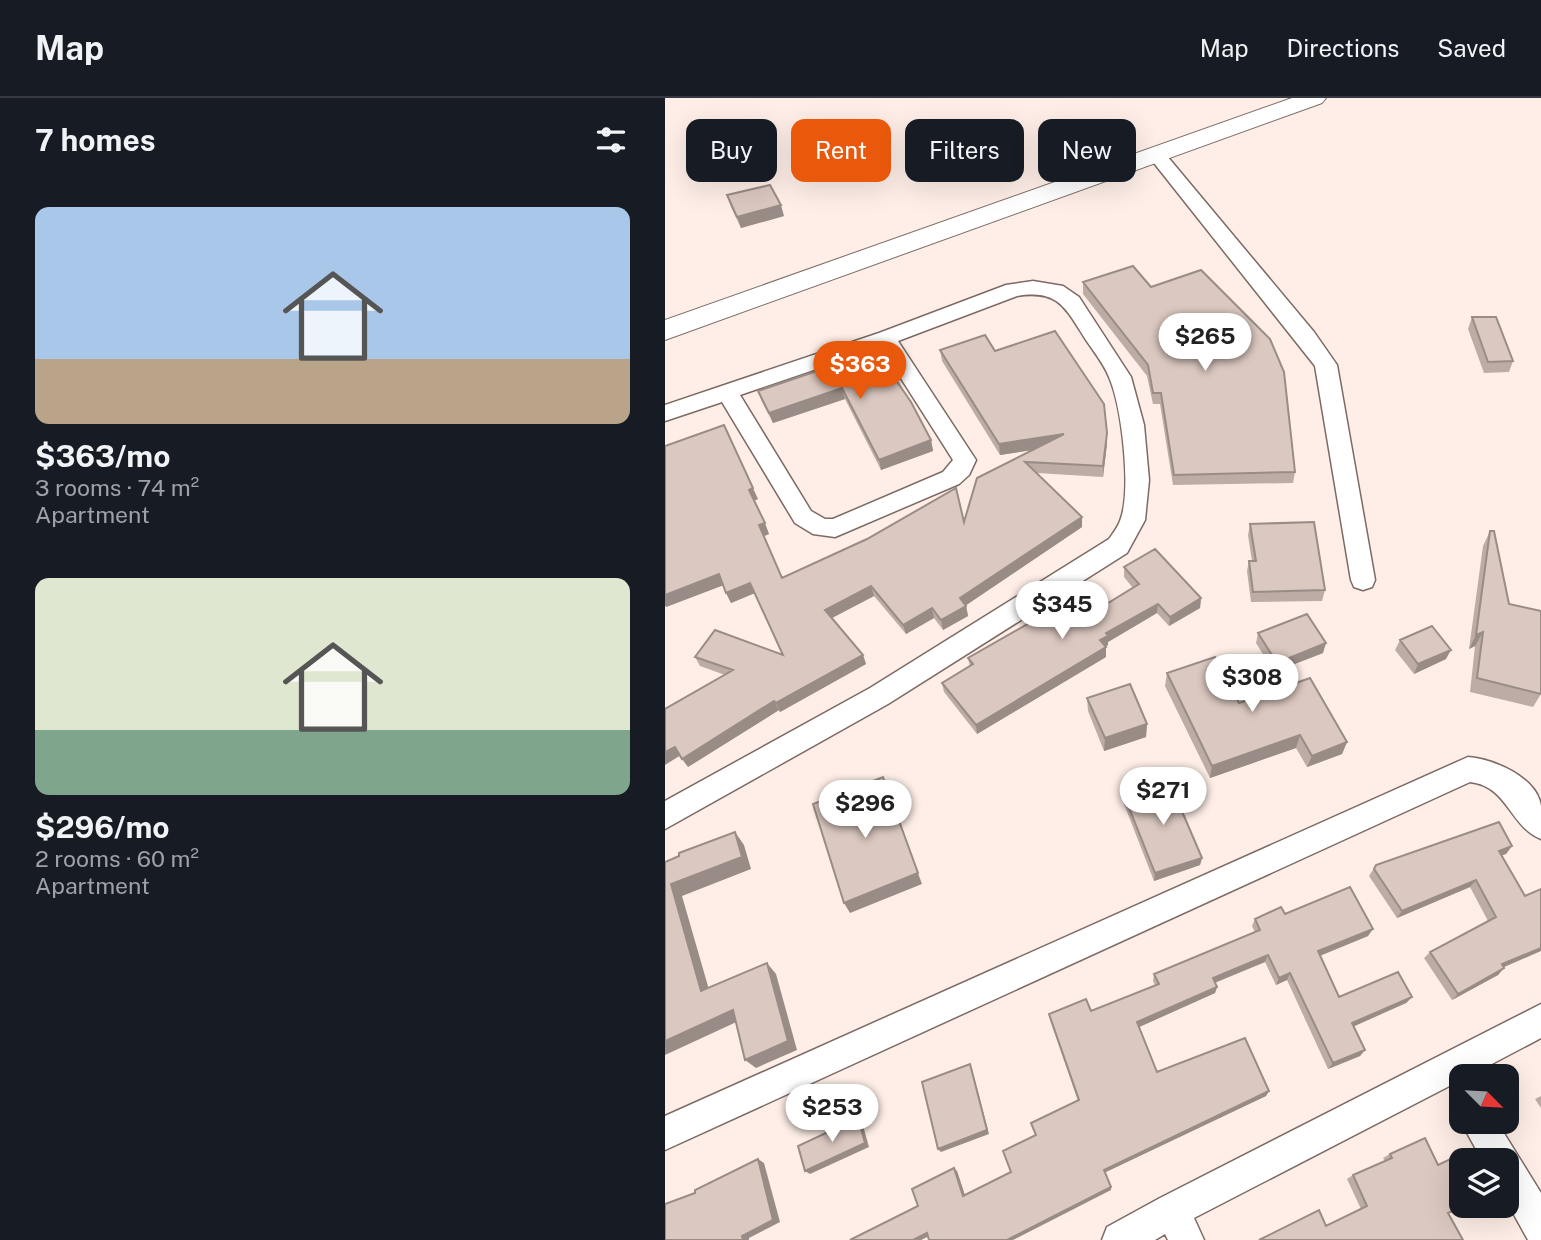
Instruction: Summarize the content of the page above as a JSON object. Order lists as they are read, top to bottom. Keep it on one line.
{"north":"bottom right","page":{"header":"Map","nav":["Map","Directions","Saved"],"heading":"7 homes","chip":["Buy","Rent","Filters","New"],"list":[{"name":"$363/mo","note":"3 rooms · 74 m² · Apartment"},{"name":"$296/mo","note":"2 rooms · 60 m² · Apartment"}],"price":["$265","$363","$345","$308","$271","$296","$253"]}}
